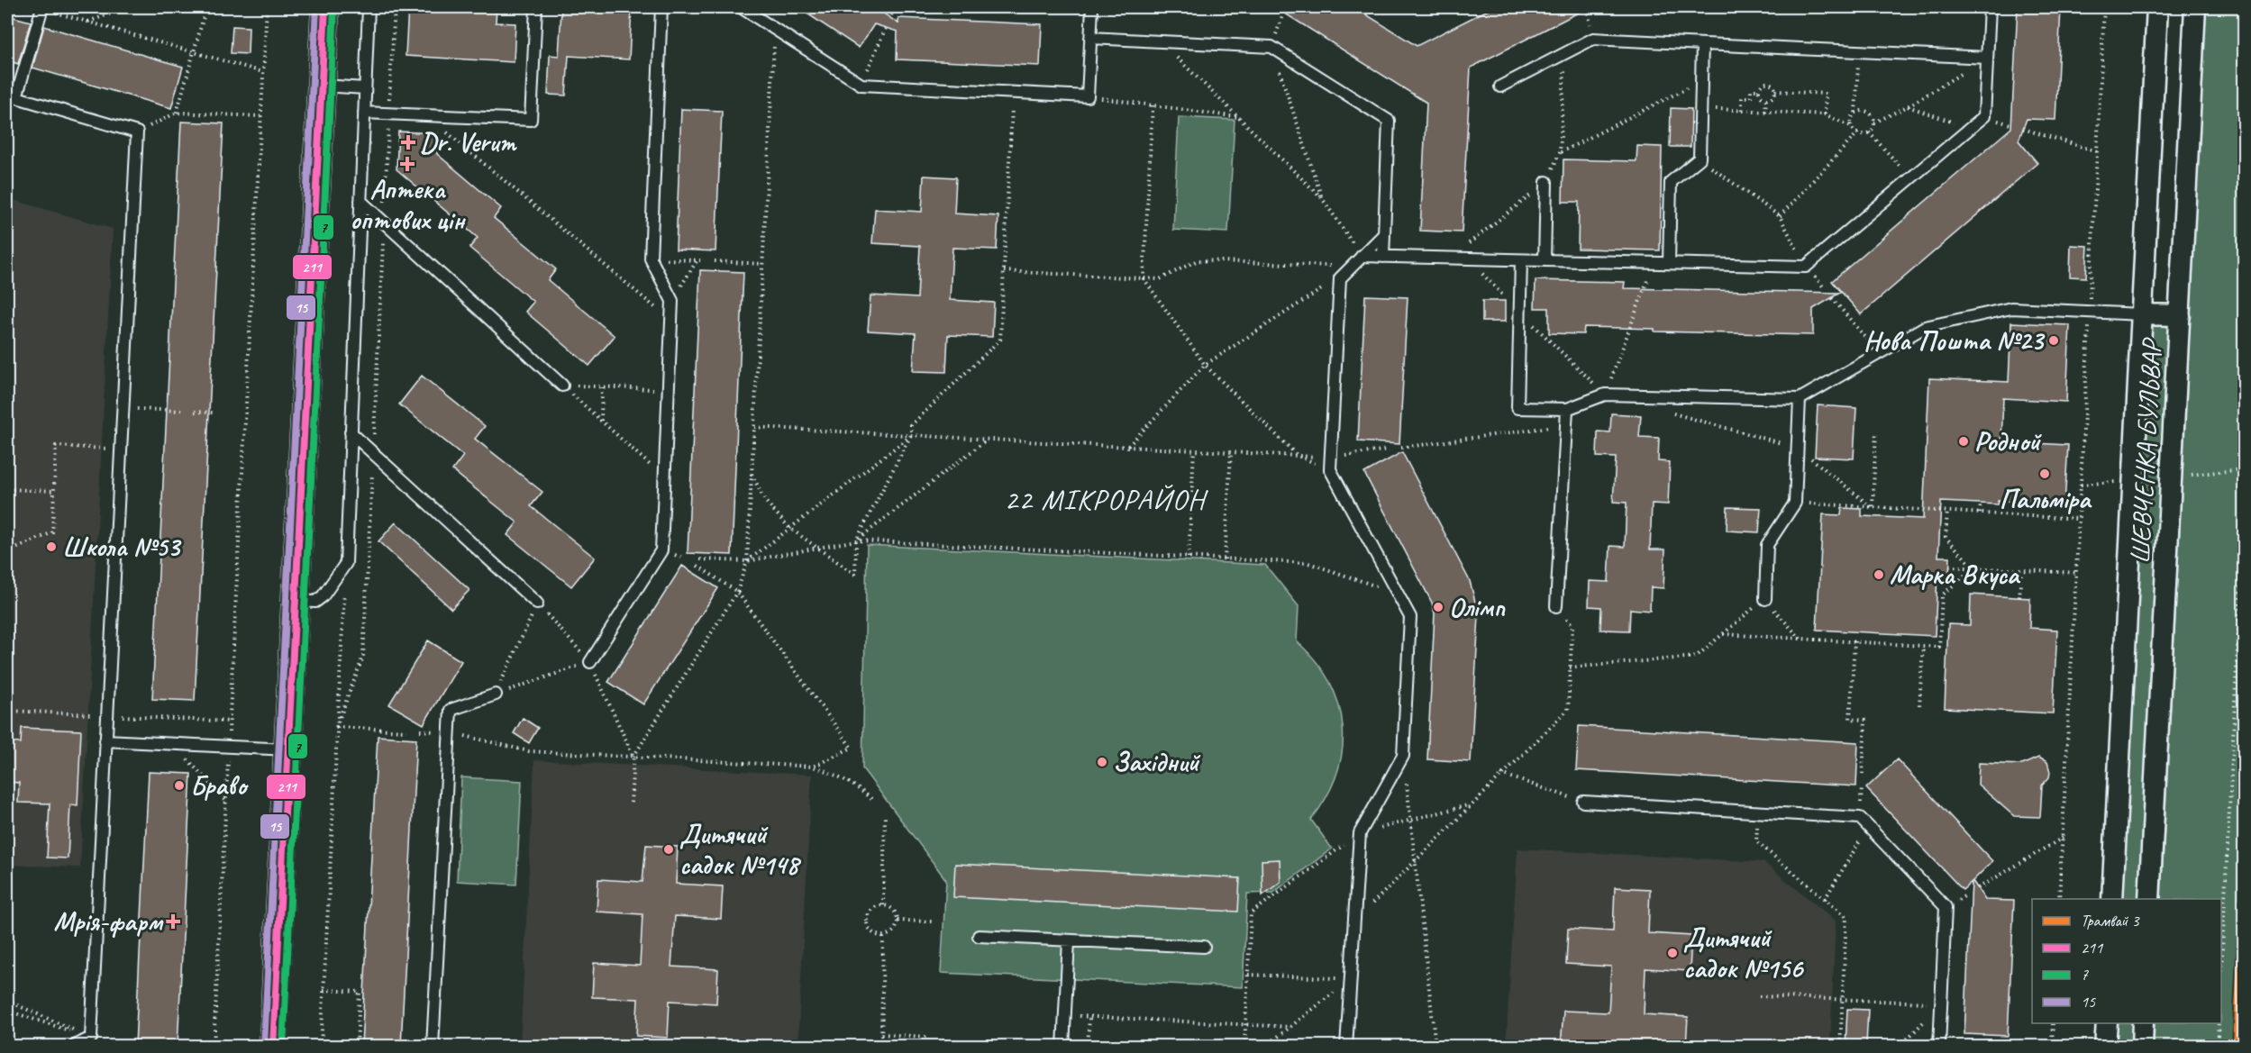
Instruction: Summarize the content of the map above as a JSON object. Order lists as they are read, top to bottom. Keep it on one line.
{"streets":{"street":["ШЕВЧЕНКА БУЛЬВАР"]},"districts":["22 МІКРОРАЙОН"],"places":{"health":["Dr. Verum","Аптека оптових цін","Мрія-фарм"],"other":["Нова Пошта №23","Родной","Пальміра","Школа №53","Марка Вкуса","Олімп","Західний","Браво","Дитячий садок №148","Дитячий садок №156"]},"lines":["transit line 211","transit line 15","transit line 7","tram line 3"],"legend":["Трамвай 3","211","7","15"]}
